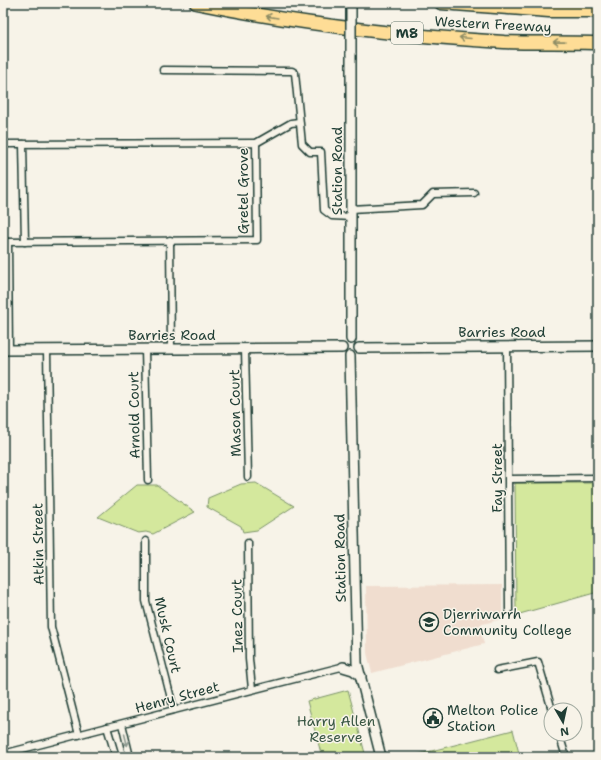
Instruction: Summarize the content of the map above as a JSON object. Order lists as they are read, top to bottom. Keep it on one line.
{"streets":{"highway":["Western Freeway","M8"],"street":["Station Road","Gretel Grove","Barries Road","Mason Court","Arnold Court","Fay Street","Atkin Street","Inez Court","Musk Court","Henry Street"]},"crossings":[["Station Road","Barries Road"],["Station Road","Henry Street"],["Barries Road","Mason Court"],["Barries Road","Arnold Court"],["Barries Road","Fay Street"],["Barries Road","Atkin Street"],["Atkin Street","Henry Street"],["Inez Court","Henry Street"],["Musk Court","Henry Street"]],"parks":["Harry Allen Reserve"],"places":{"school or university":["Djerriwarrh Community College"],"public building":["Melton Police Station"]},"north":"bottom"}
